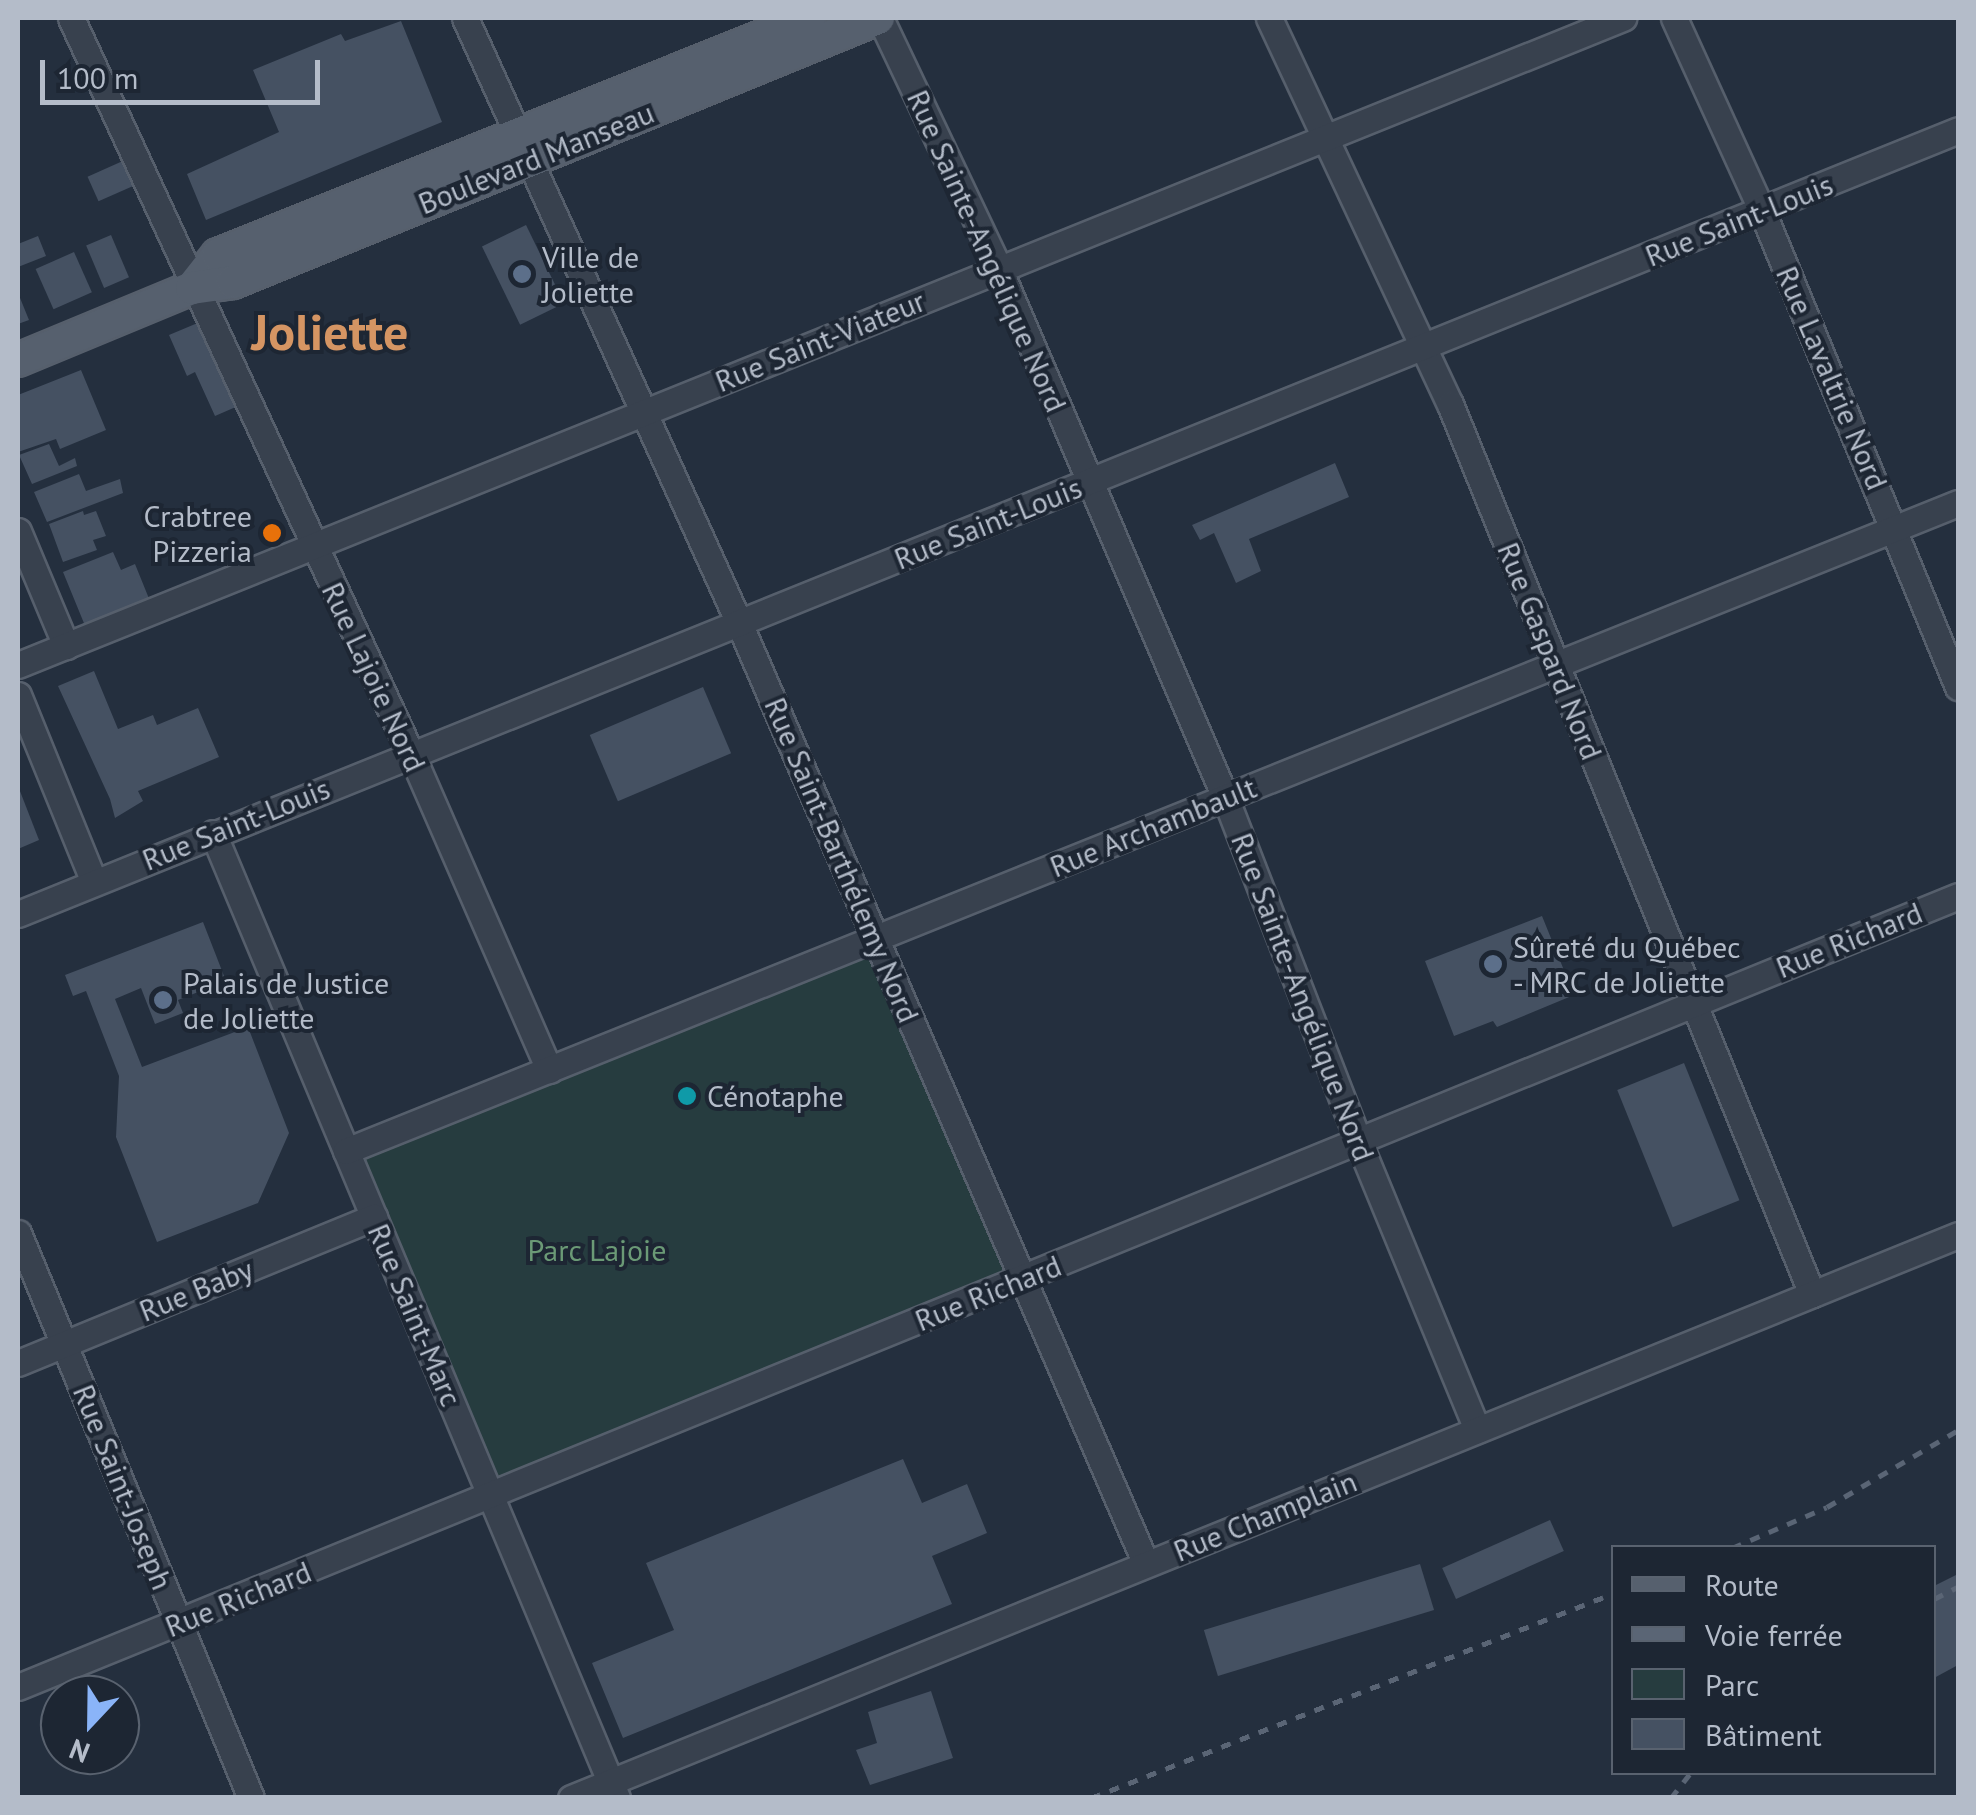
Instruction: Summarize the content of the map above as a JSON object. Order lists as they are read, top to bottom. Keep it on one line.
{"streets":{"main road":["Boulevard Manseau"],"street":["Rue Saint-Louis","Rue Sainte-Angélique Nord","Rue Saint-Viateur","Rue Lavaltrie Nord","Rue Gaspard Nord","Rue Lajoie Nord","Rue Archambault","Rue Saint-Barthélemy Nord","Rue Richard","Rue Baby","Rue Saint-Marc","Rue Saint-Joseph","Rue Champlain"]},"crossings":[["Boulevard Manseau","Rue Sainte-Angélique Nord"],["Boulevard Manseau","Rue Lajoie Nord"],["Boulevard Manseau","Rue Saint-Barthélemy Nord"],["Rue Saint-Louis","Rue Sainte-Angélique Nord"],["Rue Saint-Louis","Rue Lavaltrie Nord"],["Rue Saint-Louis","Rue Gaspard Nord"],["Rue Saint-Louis","Rue Lajoie Nord"],["Rue Saint-Louis","Rue Saint-Barthélemy Nord"],["Rue Saint-Louis","Rue Saint-Marc"],["Rue Sainte-Angélique Nord","Rue Saint-Viateur"],["Rue Sainte-Angélique Nord","Rue Archambault"],["Rue Sainte-Angélique Nord","Rue Richard"],["Rue Sainte-Angélique Nord","Rue Champlain"],["Rue Saint-Viateur","Rue Gaspard Nord"],["Rue Saint-Viateur","Rue Lajoie Nord"],["Rue Saint-Viateur","Rue Saint-Barthélemy Nord"],["Rue Lavaltrie Nord","Rue Archambault"],["Rue Gaspard Nord","Rue Archambault"],["Rue Gaspard Nord","Rue Richard"],["Rue Gaspard Nord","Rue Champlain"],["Rue Lajoie Nord","Rue Archambault"],["Rue Archambault","Rue Saint-Barthélemy Nord"],["Rue Archambault","Rue Saint-Marc"],["Rue Saint-Barthélemy Nord","Rue Richard"],["Rue Saint-Barthélemy Nord","Rue Champlain"],["Rue Richard","Rue Saint-Marc"],["Rue Richard","Rue Saint-Joseph"],["Rue Baby","Rue Saint-Marc"],["Rue Baby","Rue Saint-Joseph"],["Rue Saint-Marc","Rue Champlain"]],"districts":["Joliette"],"parks":["Parc Lajoie"],"places":["Ville de Joliette","Crabtree Pizzeria","Sûreté du Québec - MRC de Joliette","Palais de Justice de Joliette","Cénotaphe"],"legend":["Route","Voie ferrée","Parc","Bâtiment"],"scale_bar":"100 m","north":"bottom"}
